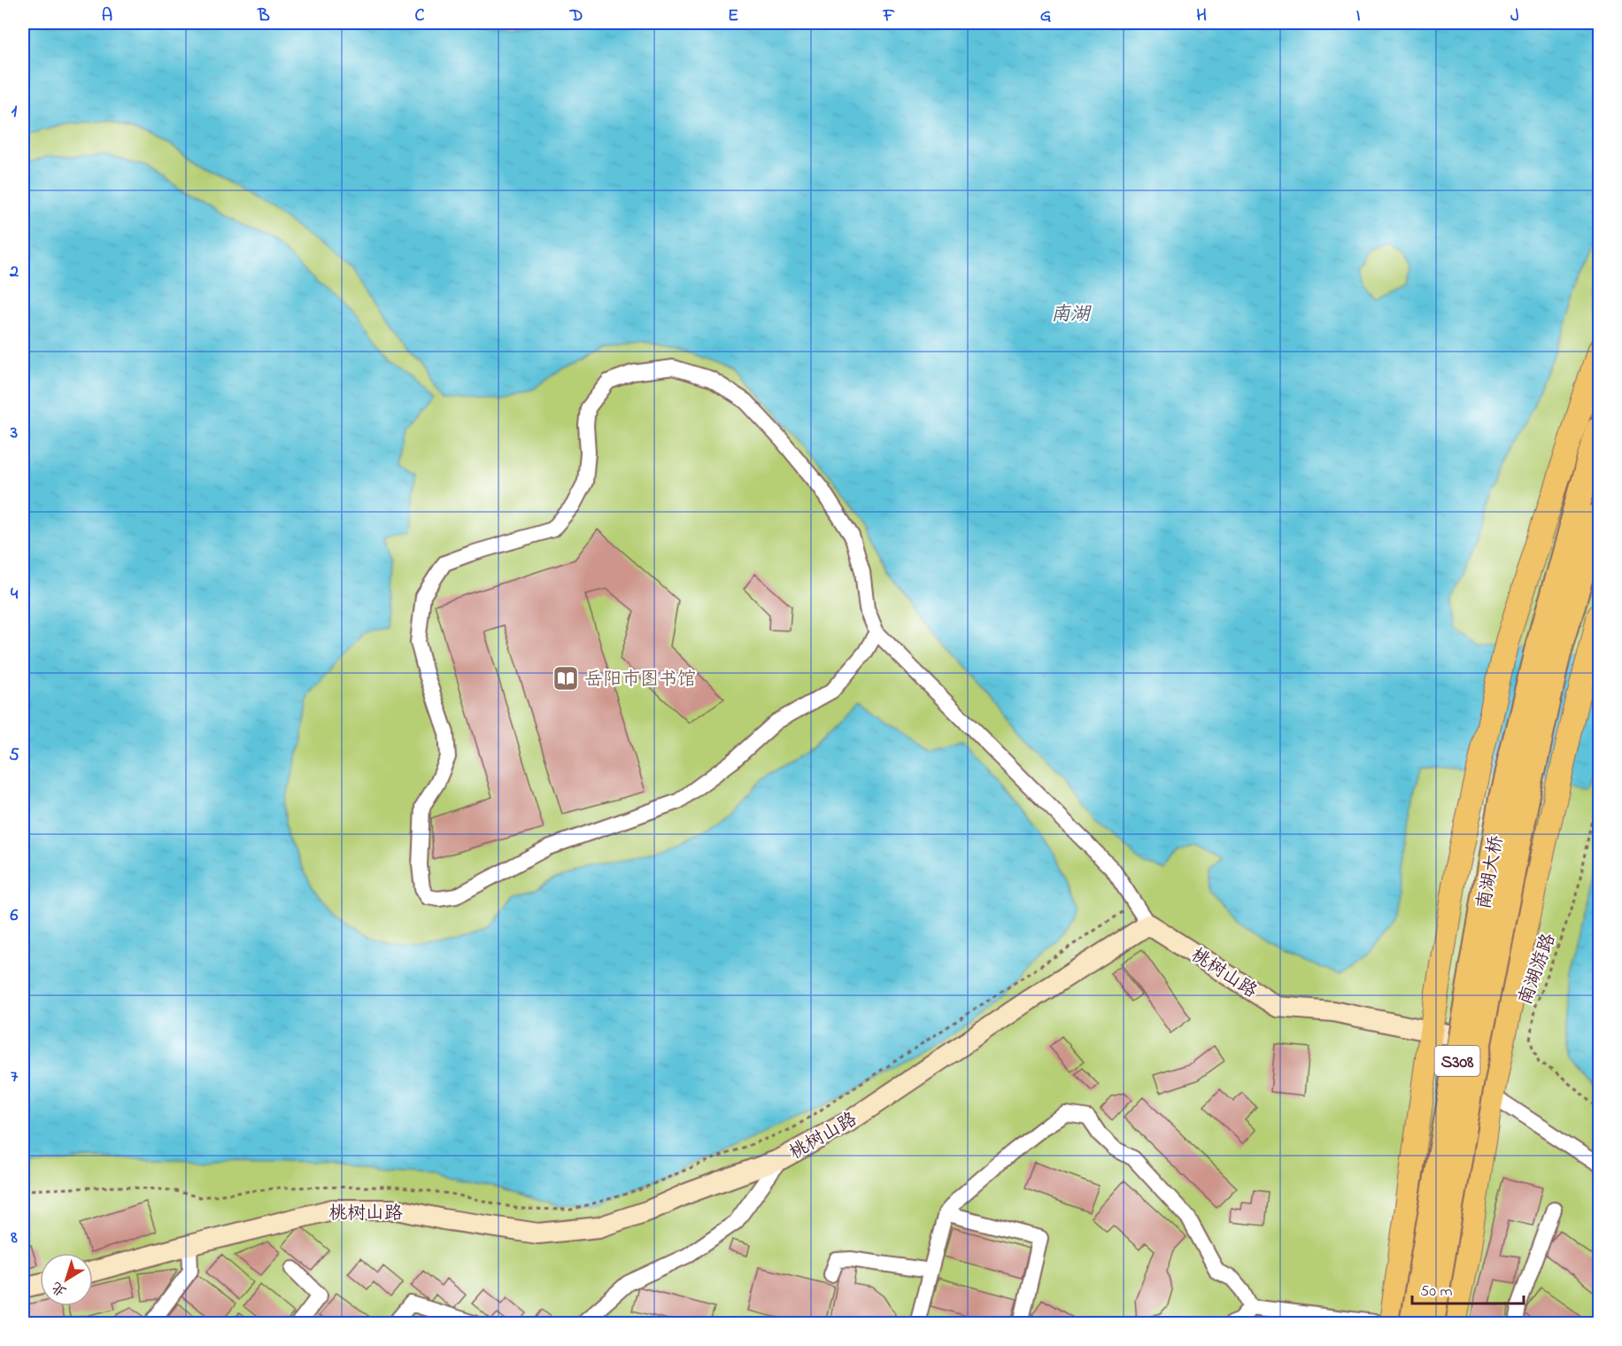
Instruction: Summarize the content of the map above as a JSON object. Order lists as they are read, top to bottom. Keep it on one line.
{"streets":{"highway":["南湖大桥","S308"],"street":["桃树山路"],"path":["南湖游路"]},"water":["南湖"],"places":{"library":["岳阳市图书馆"]},"scale_bar":"50 m","north":"bottom left","grid":{"columns":["A","B","C","D","E","F","G","H","I","J"],"rows":["1","2","3","4","5","6","7","8"]}}
